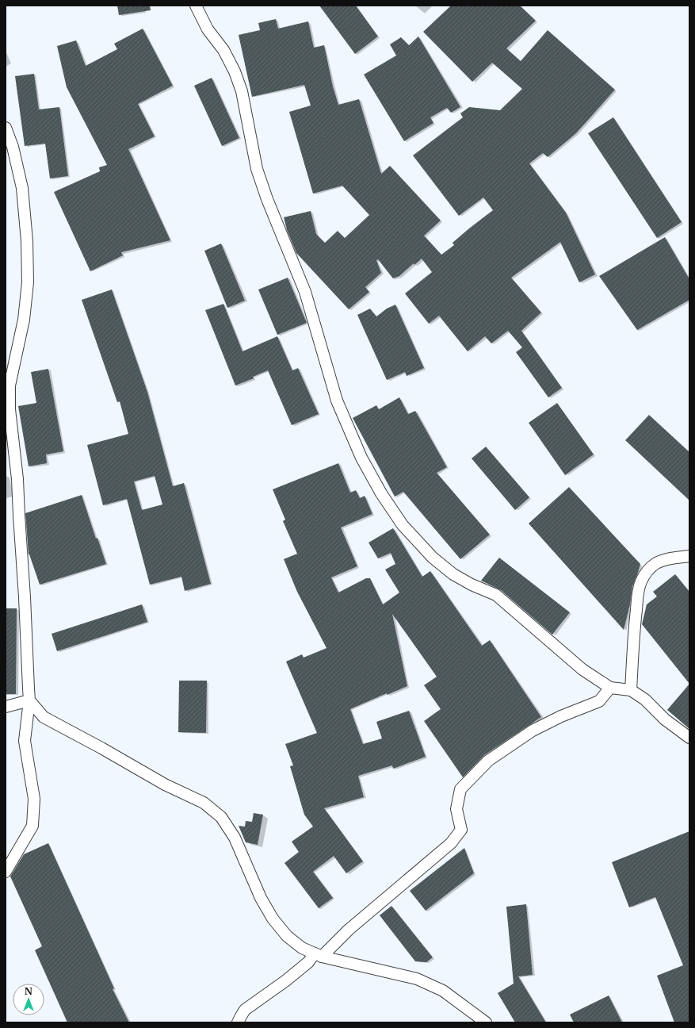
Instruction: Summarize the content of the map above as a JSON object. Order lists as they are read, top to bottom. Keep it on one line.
{"north":"top"}
